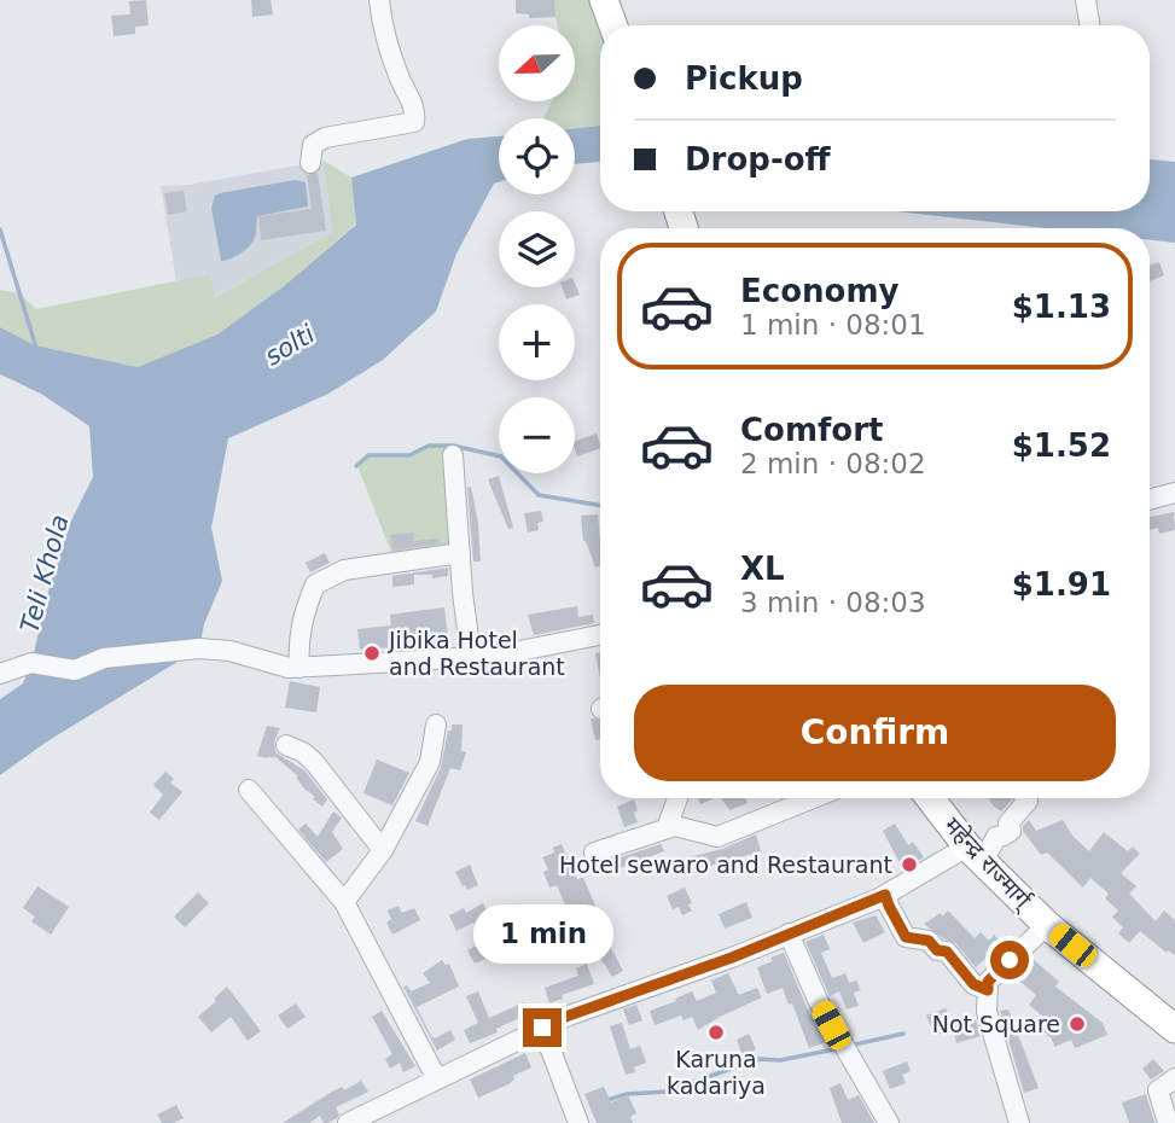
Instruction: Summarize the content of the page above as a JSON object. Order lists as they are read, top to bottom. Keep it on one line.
{"streets":{"highway":["महेन्द्र राज्मार्ग्"]},"water":["solti","Teli Khola"],"places":["Jibika Hotel and Restaurant","Hotel sewaro and Restaurant","Not Square","Karuna kadariya"],"north":"left","page":{"map_buttons":["+","−"],"banner":["Pickup","Drop-off"],"list":[{"name":"Economy","note":"1 min · 08:01","value":"$1.13"},{"name":"Comfort","note":"2 min · 08:02","value":"$1.52"},{"name":"XL","note":"3 min · 08:03","value":"$1.91"}],"buttons":"Confirm","bubble":"1 min"}}
